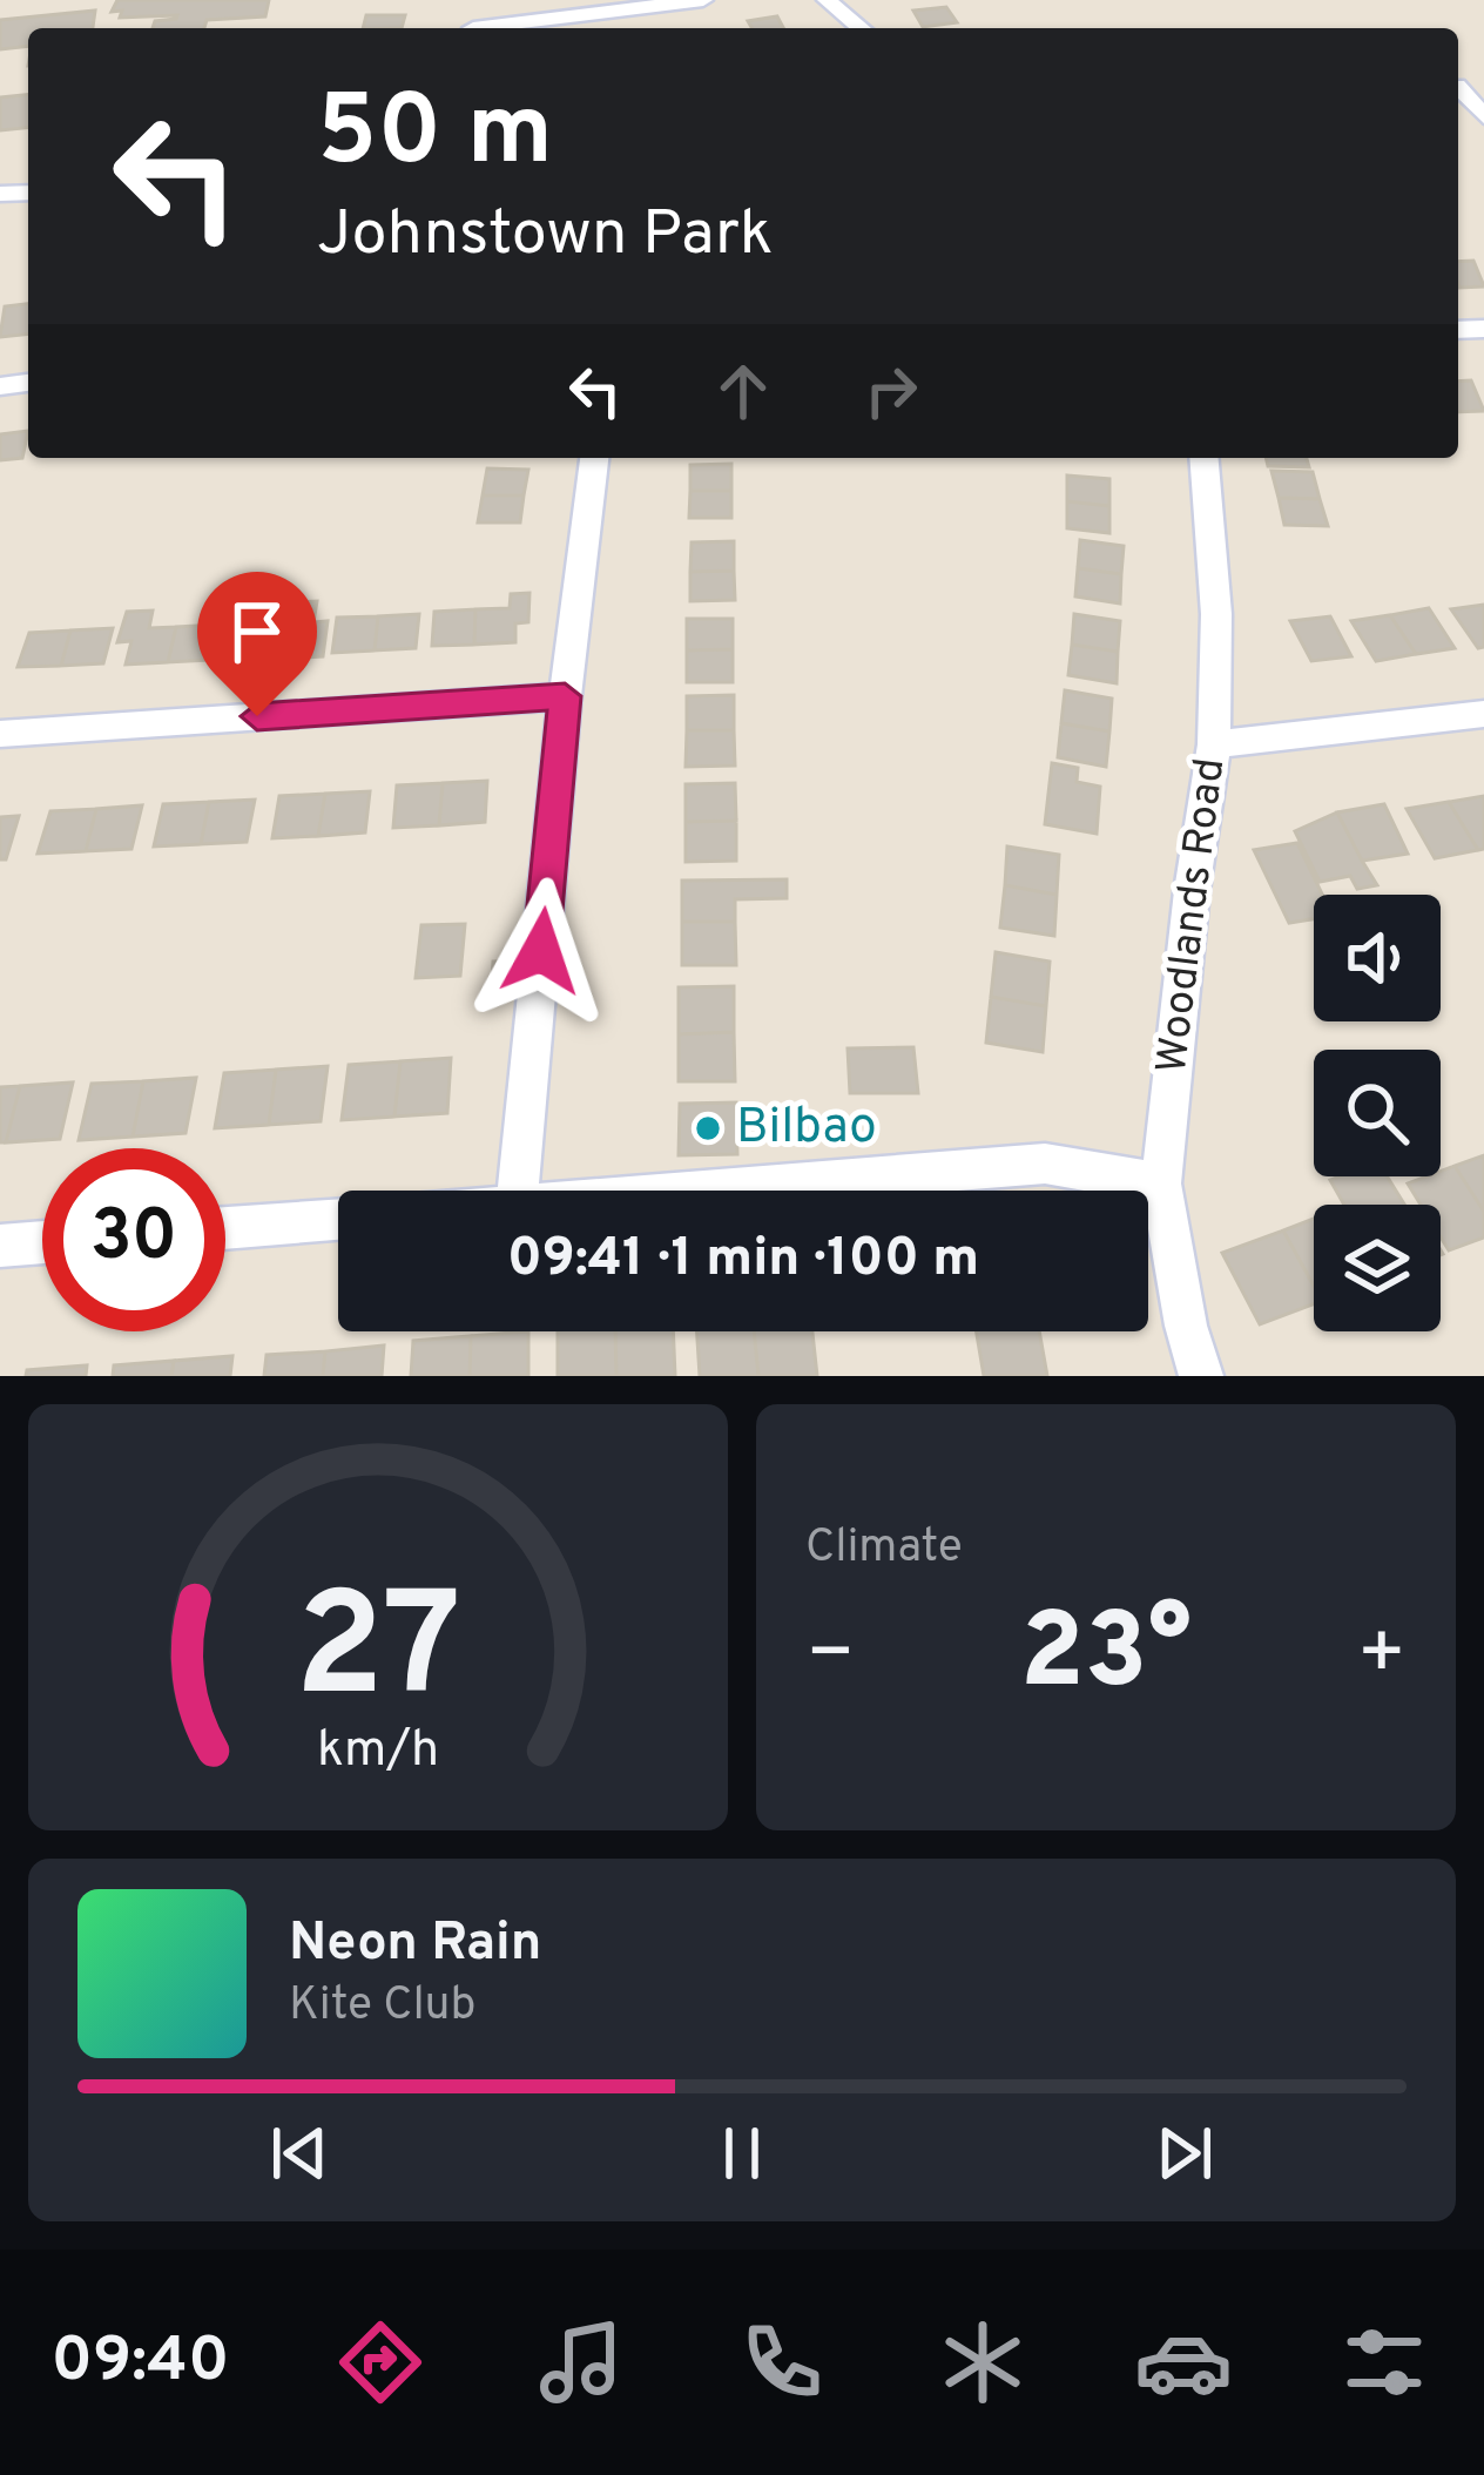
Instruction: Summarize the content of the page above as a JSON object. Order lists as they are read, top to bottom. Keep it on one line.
{"streets":{"street":["Woodlands Road"]},"places":["Bilbao"],"page":{"turn":["50 m","Johnstown Park"],"limit":"30","trip":"09:41 · 1 min · 100 m","tile":"Climate","heat":["−","23°","+"],"song":["Neon Rain","Kite Club"],"tabs":"09:40","gauge":["27","km/h"]}}
